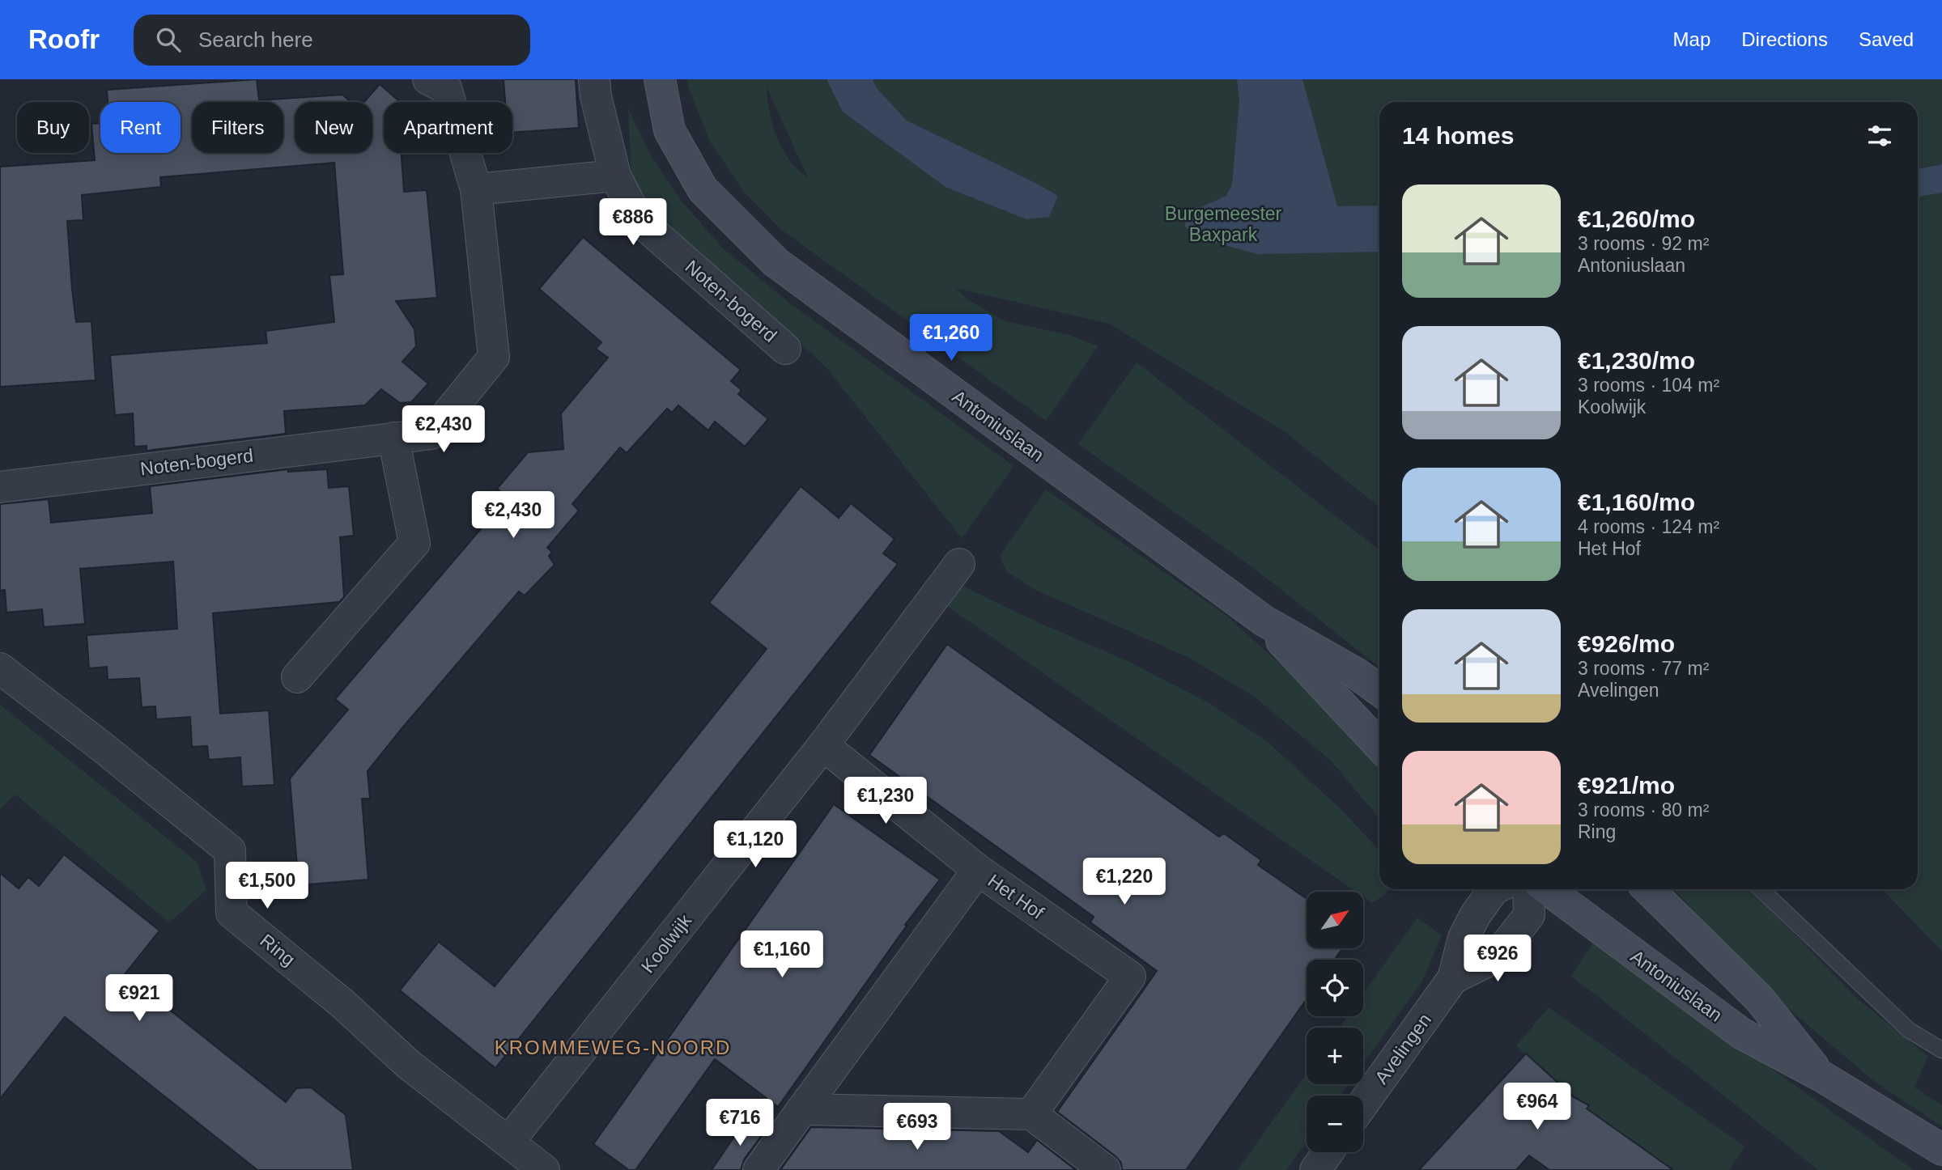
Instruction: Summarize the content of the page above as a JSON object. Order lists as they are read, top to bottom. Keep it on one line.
{"streets":{"main road":["Antoniuslaan"],"street":["Noten-bogerd","Het Hof","Koolwijk","Ring","Avelingen"]},"crossings":[["Koolwijk","Ring"]],"districts":["KROMMEWEG-NOORD"],"parks":["Burgemeester Baxpark"],"north":"top right","page":{"header":"Roofr","search":"Search here","nav":["Map","Directions","Saved"],"chip":["Buy","Rent","Filters","New","Apartment"],"heading":"14 homes","list":[{"name":"€1,260/mo","note":"3 rooms · 92 m² · Antoniuslaan"},{"name":"€1,230/mo","note":"3 rooms · 104 m² · Koolwijk"},{"name":"€1,160/mo","note":"4 rooms · 124 m² · Het Hof"},{"name":"€926/mo","note":"3 rooms · 77 m² · Avelingen"},{"name":"€921/mo","note":"3 rooms · 80 m² · Ring"}],"price":["€886","€1,260","€2,430","€2,430","€1,230","€1,120","€1,220","€1,500","€1,160","€926","€921","€964","€716","€693"],"map_buttons":["+","−"]}}
